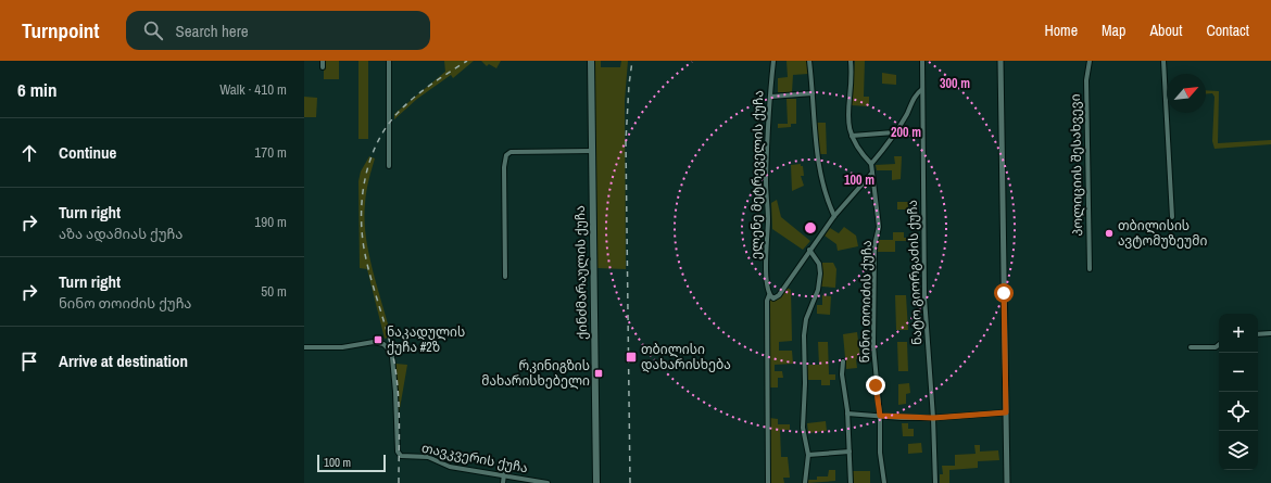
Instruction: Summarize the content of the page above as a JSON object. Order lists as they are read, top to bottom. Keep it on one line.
{"streets":{"main road":["ქინძმარაულის ქუჩა"],"street":["პოლიციის შესახვევი","ელენე მეტრეველის ქუჩა","ნატო გიორგაძის ქუჩა","ნინო თოიძის ქუჩა","თავკვერის ქუჩა"]},"places":{"other":["თბილისის ავტომუზეუმი"],"transit":["ნაკადულის ქუჩა #2ზ","თბილისი დახარისხება","რკინიგზის მახარისხებელი"]},"scale_bar":"100 m","north":"top right","page":{"header":"Turnpoint","search":"Search here","nav":["Home","Map","About","Contact"],"heading":["6 min","Walk · 410 m"],"list":[["Continue","170 m"],["Turn right","აზა ადამიას ქუჩა","190 m"],["Turn right","ნინო თოიძის ქუჩა","50 m"],"Arrive at destination"],"map_buttons":["+","−"],"scale":"100 m"},"rings":["300 m","200 m","100 m"]}
